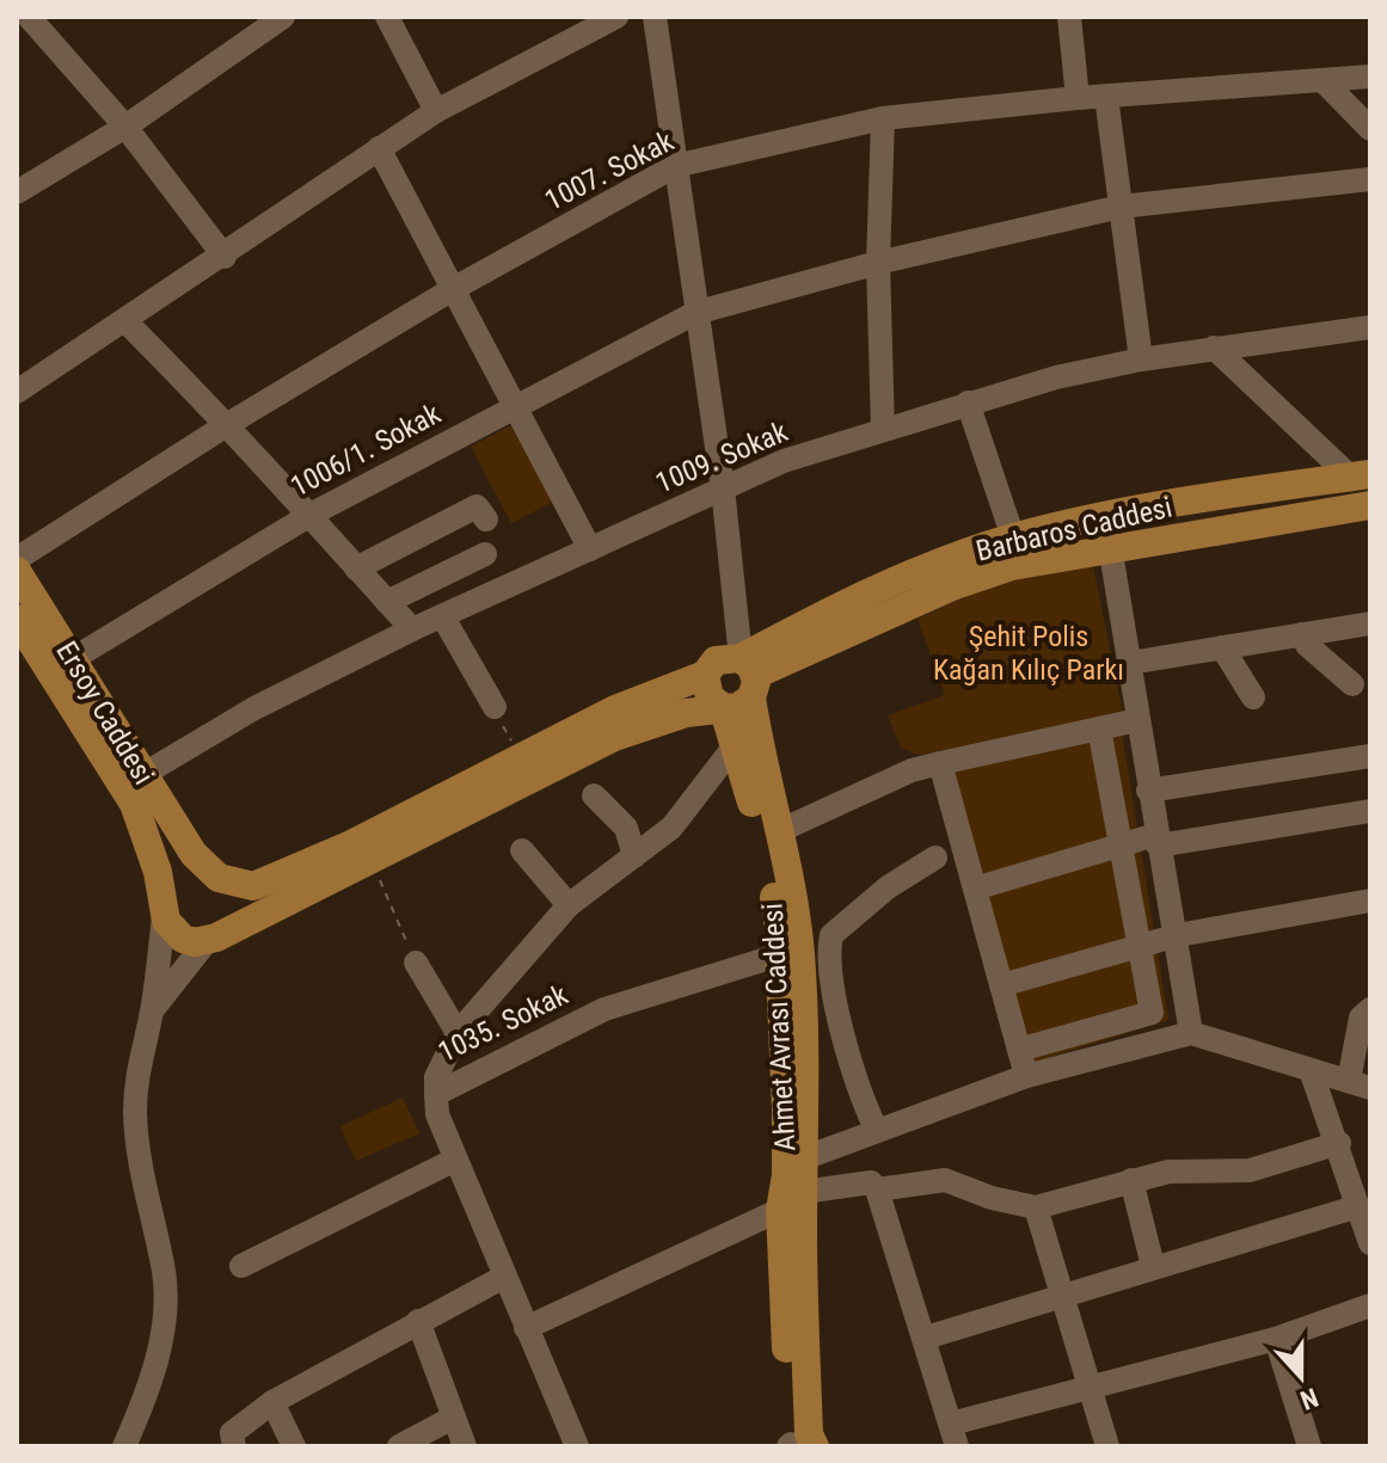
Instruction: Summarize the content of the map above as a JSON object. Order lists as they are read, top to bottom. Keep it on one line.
{"streets":{"main road":["Barbaros Caddesi","Ersoy Caddesi","Ahmet Avrası Caddesi"],"street":["1007. Sokak","1006/1. Sokak","1009. Sokak","1035. Sokak"]},"crossings":[["1006/1. Sokak","Ersoy Caddesi"],["1009. Sokak","Ersoy Caddesi"],["Barbaros Caddesi","Ahmet Avrası Caddesi"],["1035. Sokak","Ahmet Avrası Caddesi"]],"parks":["Şehit Polis Kağan Kılıç Parkı"],"north":"bottom"}
